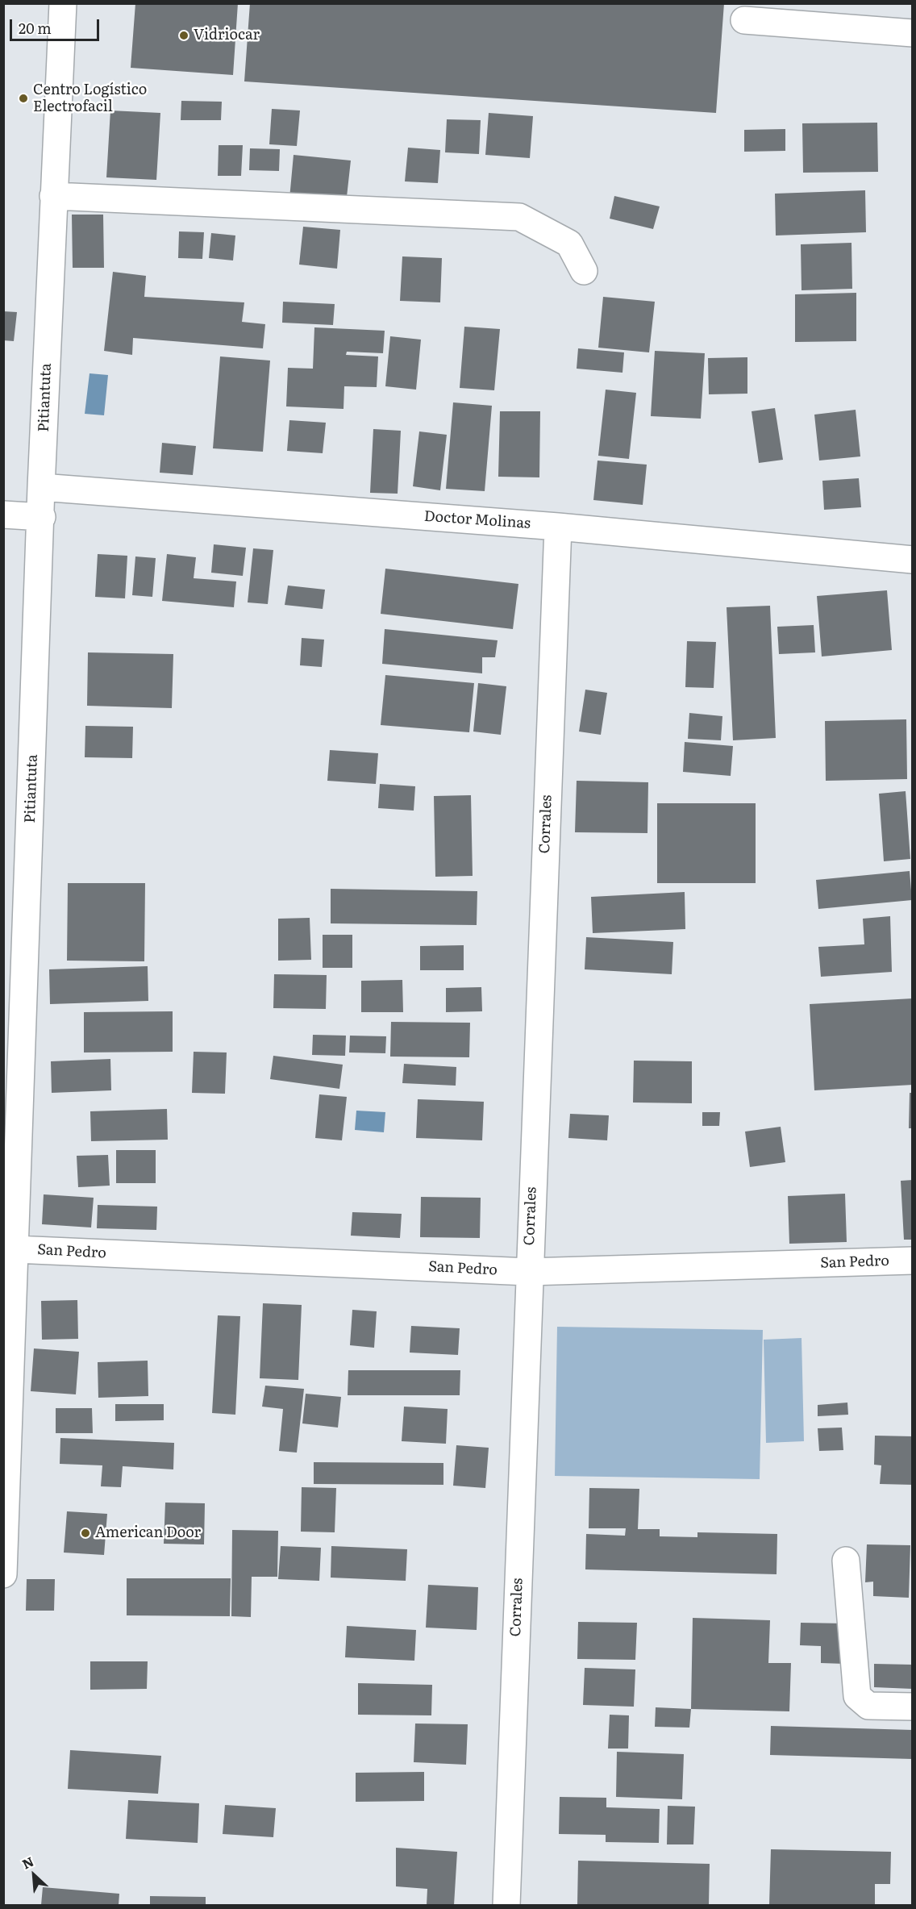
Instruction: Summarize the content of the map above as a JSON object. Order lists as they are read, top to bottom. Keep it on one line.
{"streets":{"street":["Pitiantuta","Doctor Molinas","Corrales","San Pedro"]},"crossings":[["Pitiantuta","Doctor Molinas"],["Pitiantuta","San Pedro"],["Doctor Molinas","Corrales"],["Corrales","San Pedro"]],"places":["Vidriocar","Centro Logístico Electrofacil","American Door"],"scale_bar":"20 m","north":"top left"}
